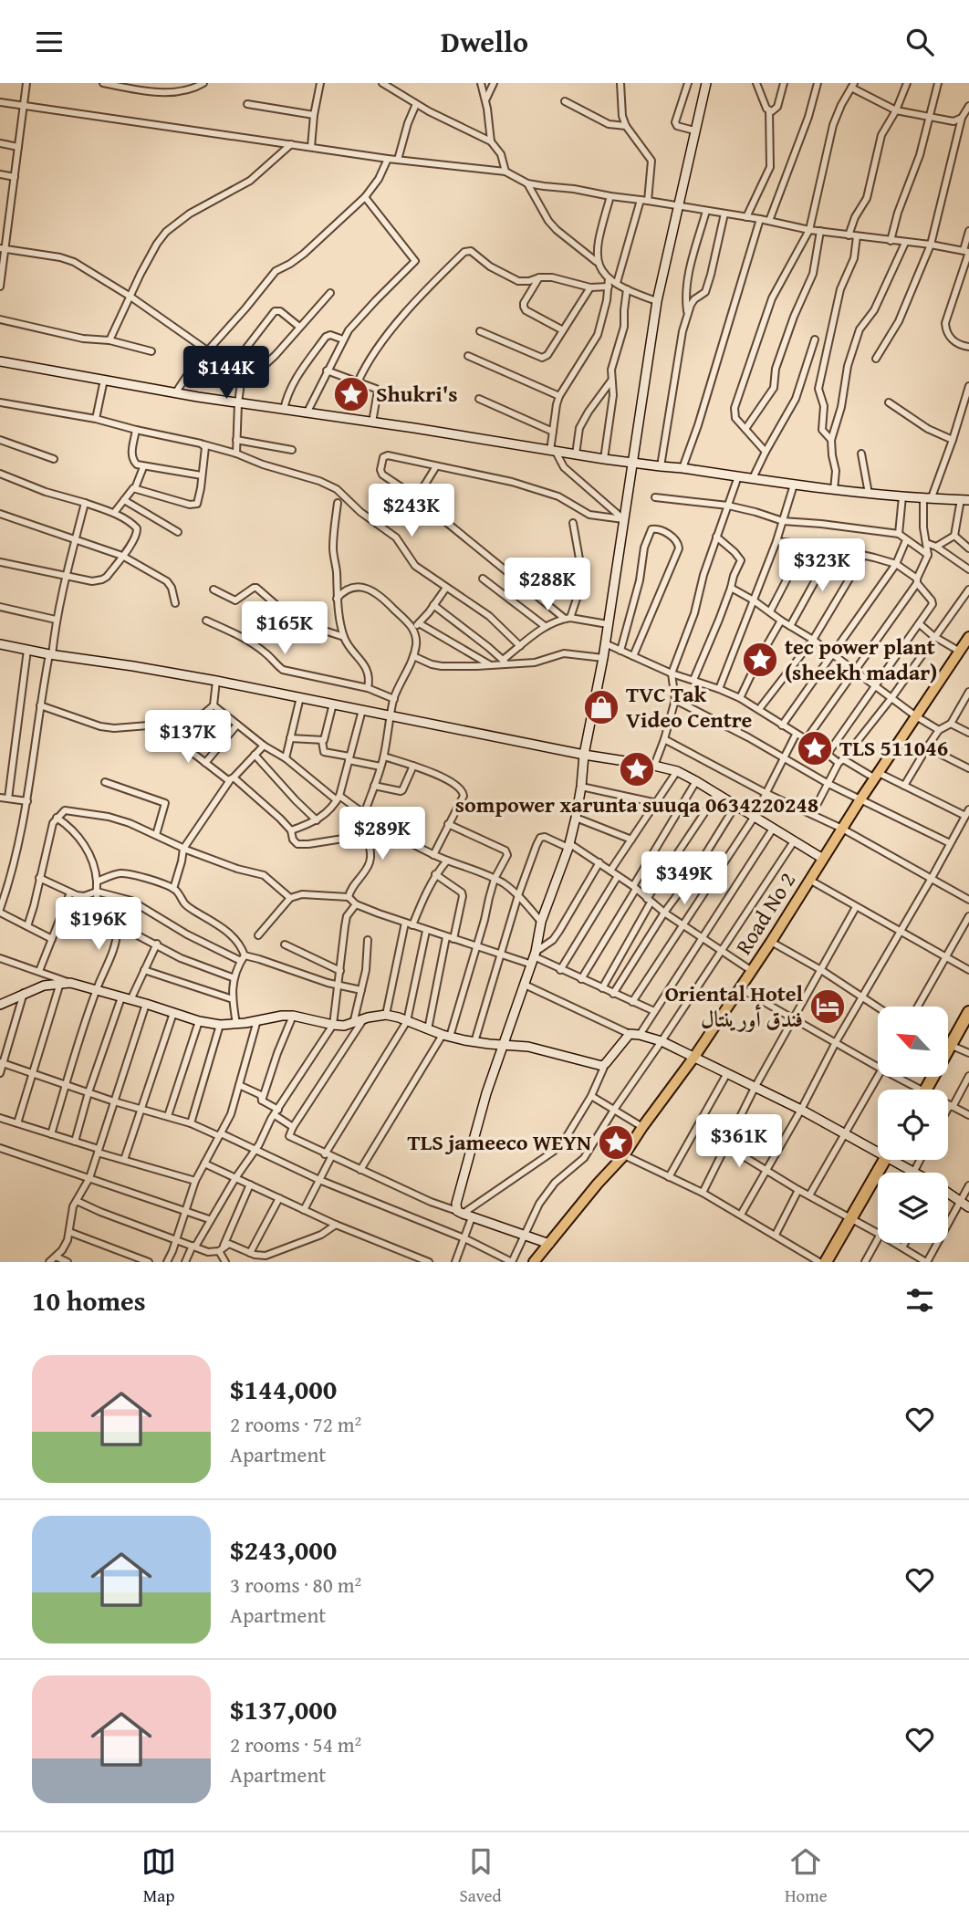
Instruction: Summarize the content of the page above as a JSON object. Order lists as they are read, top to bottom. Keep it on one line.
{"streets":{"main road":["Road No 2"]},"places":{"place":["Shukri's","tec power plant (sheekh madar)","TLS 511046","sompower xarunta suuqa 0634220248","TLS jameeco WEYN"],"shop":["TVC Tak Video Centre"],"hotel":["Oriental Hotel فندق أورينتال"]},"north":"top left","page":{"header":"Dwello","price":["$144K","$243K","$323K","$288K","$165K","$137K","$289K","$349K","$196K","$361K"],"heading":"10 homes","list":[{"name":"$144,000","note":"2 rooms · 72 m² · Apartment"},{"name":"$243,000","note":"3 rooms · 80 m² · Apartment"},{"name":"$137,000","note":"2 rooms · 54 m² · Apartment"}],"tabs":["Map","Saved","Home"]}}
